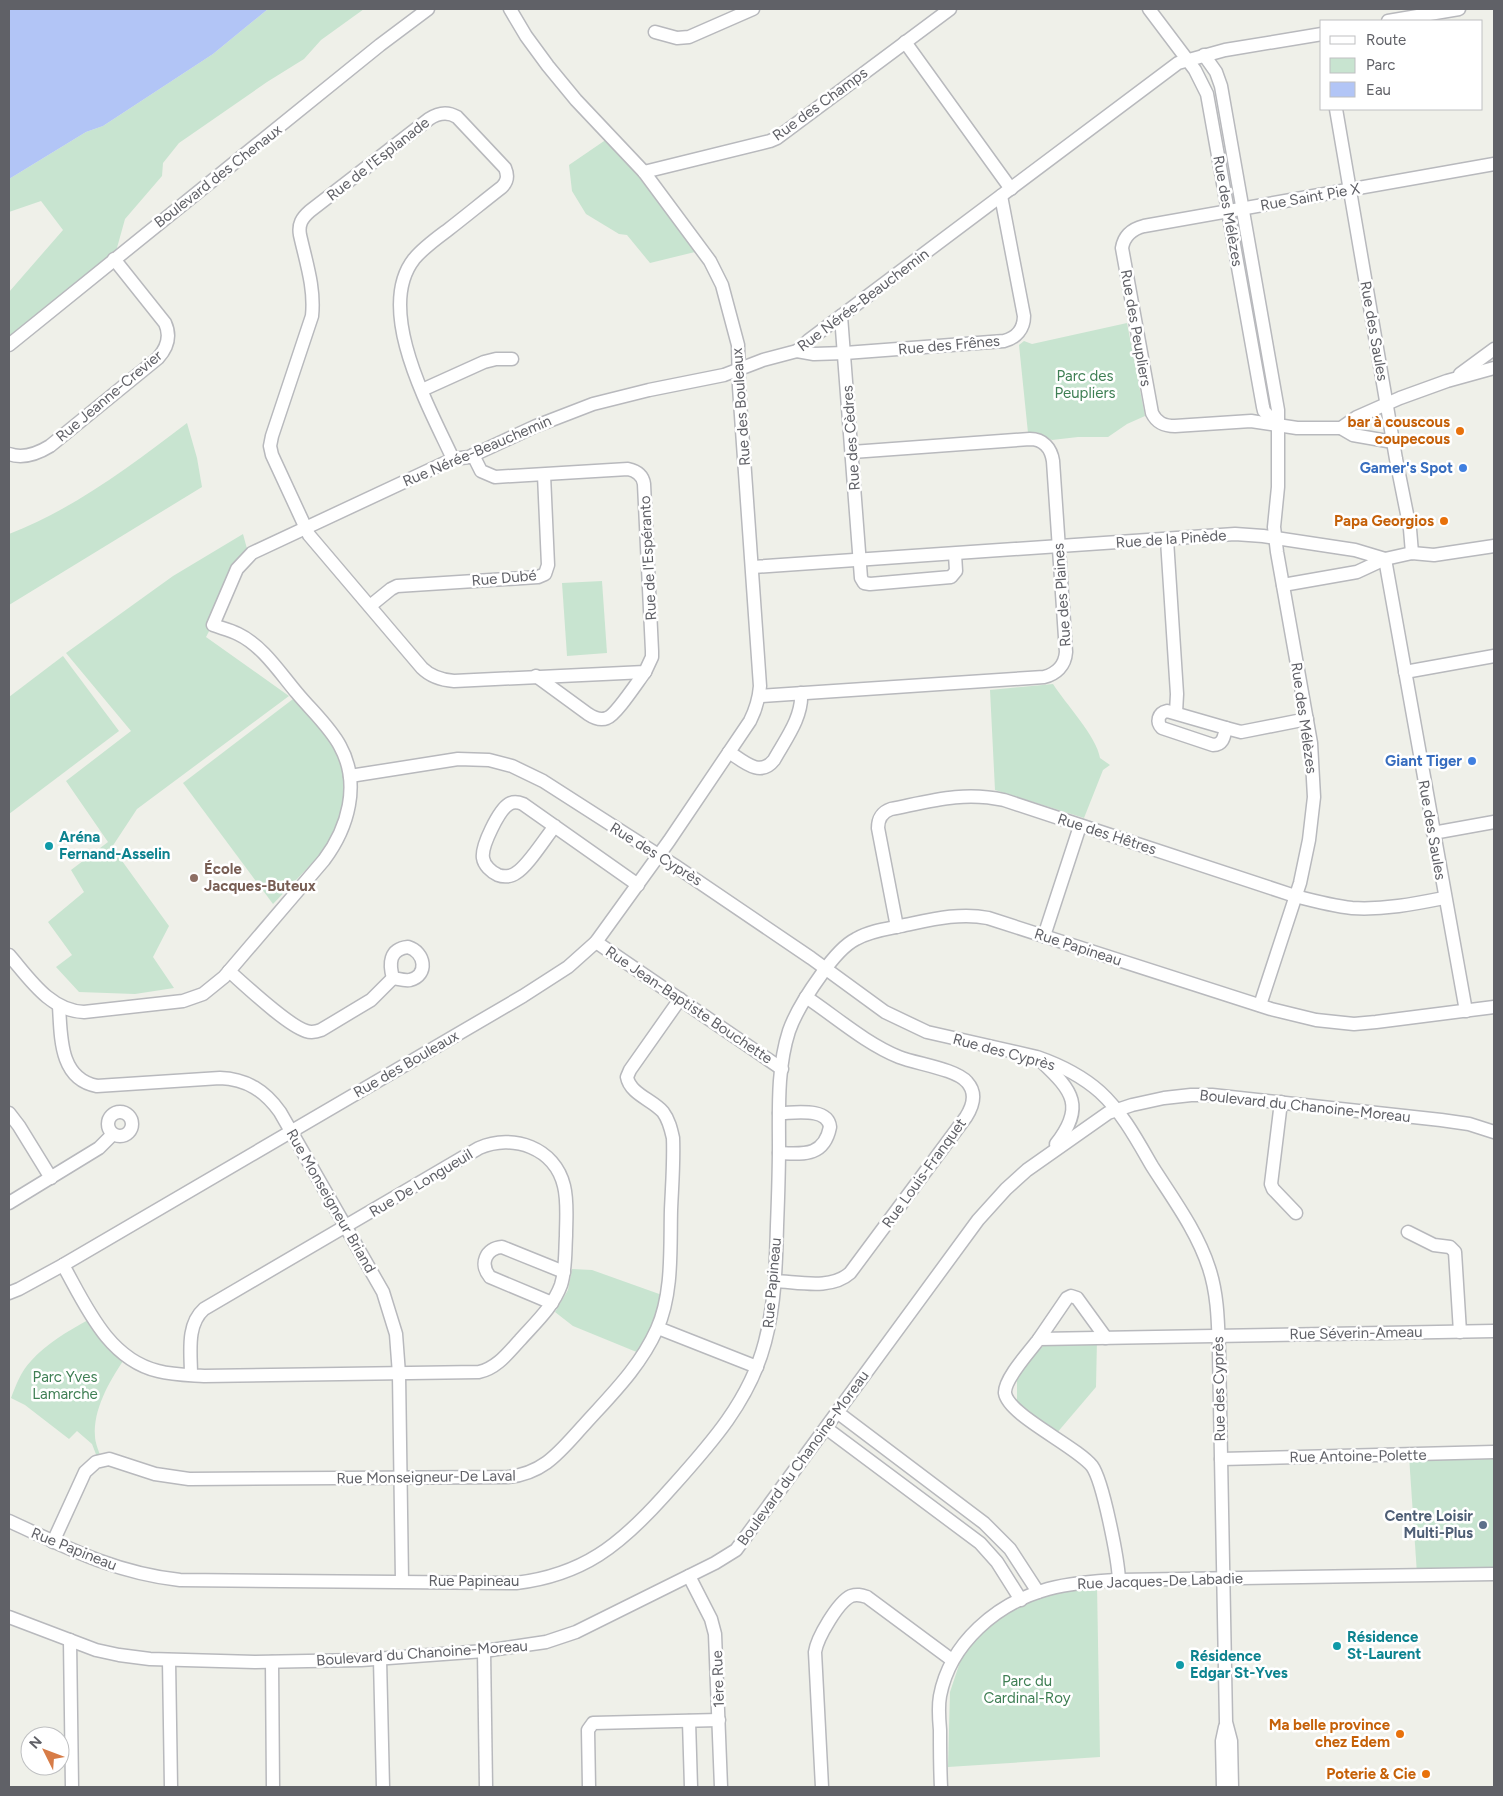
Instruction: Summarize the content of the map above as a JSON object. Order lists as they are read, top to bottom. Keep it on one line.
{"streets":{"street":["Rue des Champs","Rue de l'Esplanade","Boulevard des Chenaux","Rue Saint Pie X","Rue des Mélèzes","Rue Nérée-Beauchemin","Rue des Peupliers","Rue des Saules","Rue des Frênes","Rue Jeanne-Crevier","Rue des Bouleaux","Rue des Cèdres","Rue de la Pinède","Rue de l'Espéranto","Rue Dubé","Rue des Plaines","Rue des Hêtres","Rue des Cyprès","Rue Papineau","Rue Jean-Baptiste Bouchette","Boulevard du Chanoine-Moreau","Rue Louis-Franquet","Rue De Longueuil","Rue Monseigneur Briand","Rue Séverin-Ameau","Rue Antoine-Polette","Rue Monseigneur-De Laval","Rue Jacques-De Labadie","1ère Rue"]},"crossings":[["Rue des Champs","Rue des Frênes"],["Rue des Champs","Rue des Bouleaux"],["Rue de l'Esplanade","Rue Nérée-Beauchemin"],["Boulevard des Chenaux","Rue Jeanne-Crevier"],["Rue Saint Pie X","Rue des Mélèzes"],["Rue Saint Pie X","Rue des Peupliers"],["Rue Saint Pie X","Rue des Saules"],["Rue des Mélèzes","Rue Nérée-Beauchemin"],["Rue des Mélèzes","Rue des Peupliers"],["Rue des Mélèzes","Rue de la Pinède"],["Rue des Mélèzes","Rue des Hêtres"],["Rue des Mélèzes","Rue Papineau"],["Rue Nérée-Beauchemin","Rue des Frênes"],["Rue Nérée-Beauchemin","Rue des Bouleaux"],["Rue Nérée-Beauchemin","Rue des Cèdres"],["Rue Nérée-Beauchemin","Rue de l'Espéranto"],["Rue Nérée-Beauchemin","Rue des Cyprès"],["Rue des Saules","Rue de la Pinède"],["Rue des Saules","Rue des Hêtres"],["Rue des Saules","Rue Papineau"],["Rue des Frênes","Rue des Cèdres"],["Rue des Bouleaux","Rue de la Pinède"],["Rue des Bouleaux","Rue des Plaines"],["Rue des Bouleaux","Rue des Cyprès"],["Rue des Bouleaux","Rue Jean-Baptiste Bouchette"],["Rue des Bouleaux","Rue De Longueuil"],["Rue des Bouleaux","Rue Monseigneur Briand"],["Rue des Cèdres","Rue de la Pinède"],["Rue des Cèdres","Rue des Plaines"],["Rue de la Pinède","Rue des Plaines"],["Rue de l'Espéranto","Rue Dubé"],["Rue des Hêtres","Rue Papineau"],["Rue des Cyprès","Rue Papineau"],["Rue des Cyprès","Boulevard du Chanoine-Moreau"],["Rue des Cyprès","Rue Séverin-Ameau"],["Rue des Cyprès","Rue Antoine-Polette"],["Rue des Cyprès","Rue Jacques-De Labadie"],["Rue Papineau","Rue Jean-Baptiste Bouchette"],["Rue Papineau","Rue Louis-Franquet"],["Rue Papineau","Rue Monseigneur Briand"],["Rue Papineau","Rue Monseigneur-De Laval"],["Rue Jean-Baptiste Bouchette","Rue Monseigneur-De Laval"],["Boulevard du Chanoine-Moreau","1ère Rue"],["Rue De Longueuil","Rue Monseigneur Briand"],["Rue Monseigneur Briand","Rue Monseigneur-De Laval"]],"parks":["Parc des Peupliers","Parc Yves Lamarche","Parc du Cardinal-Roy"],"places":["bar à couscous coupecous","Gamer's Spot","Papa Georgios","Giant Tiger","Aréna Fernand-Asselin","École Jacques-Buteux","Centre Loisir Multi-Plus","Résidence St-Laurent","Résidence Edgar St-Yves","Ma belle province chez Edem","Poterie & Cie"],"legend":["Route","Parc","Eau"],"north":"top left"}
